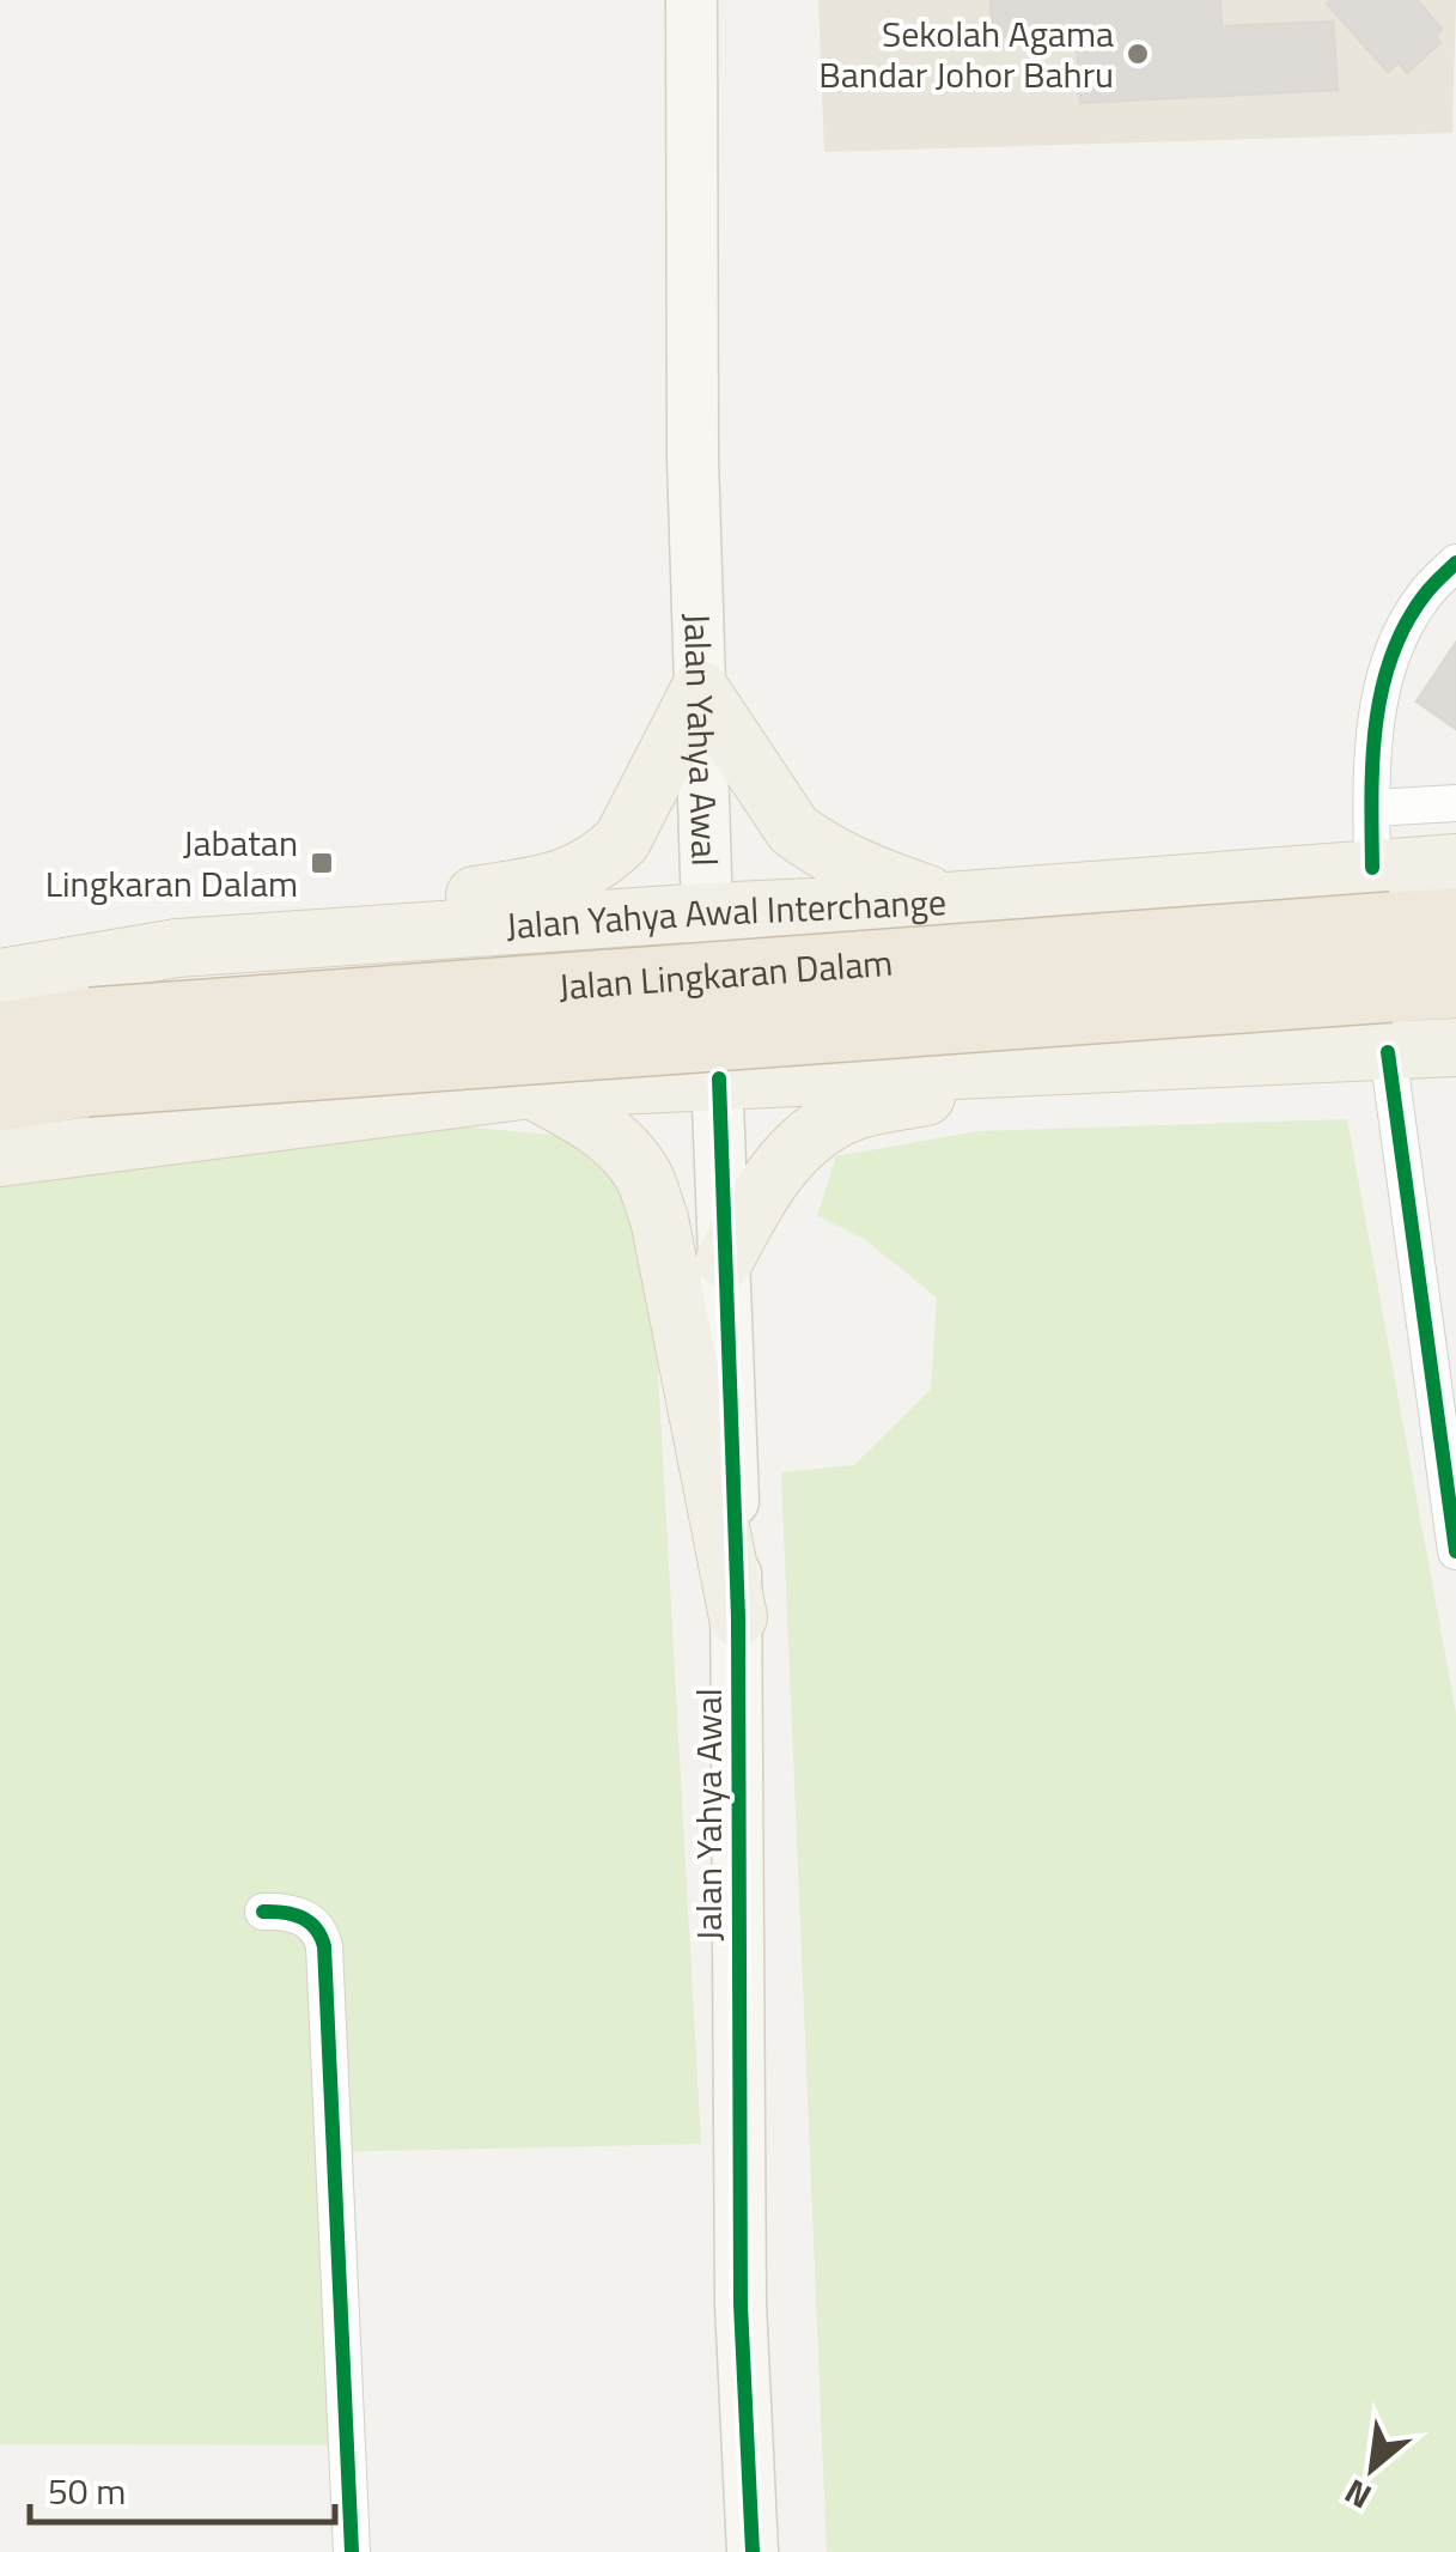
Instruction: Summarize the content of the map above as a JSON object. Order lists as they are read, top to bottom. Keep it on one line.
{"streets":{"highway":["Jalan Lingkaran Dalam"],"main road":["Jalan Yahya Awal","Jalan Yahya Awal Interchange"]},"crossings":[["Jalan Yahya Awal","Jalan Yahya Awal Interchange"],["Jalan Yahya Awal Interchange","Jalan Lingkaran Dalam"]],"places":{"other":["Sekolah Agama Bandar Johor Bahru"],"transit":["Jabatan Lingkaran Dalam"]},"scale_bar":"50 m","north":"bottom left"}
